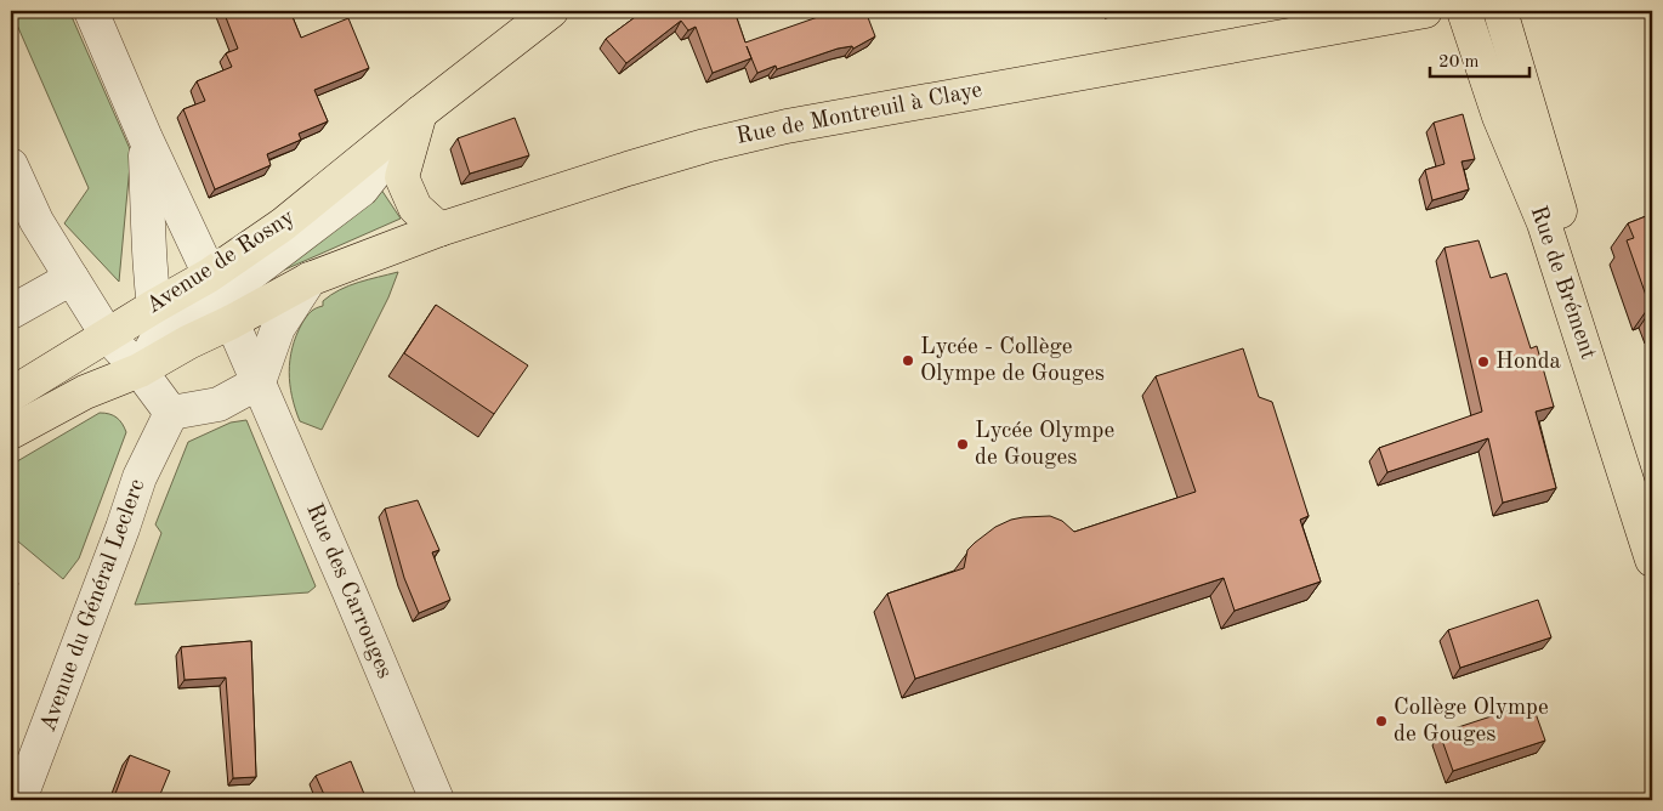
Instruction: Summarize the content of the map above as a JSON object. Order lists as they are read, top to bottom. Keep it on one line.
{"streets":{"main road":["Rue de Montreuil à Claye","Avenue de Rosny","Rue de Brément"],"street":["Rue des Carrouges","Avenue du Général Leclerc"]},"crossings":[["Rue de Montreuil à Claye","Avenue de Rosny"],["Rue de Montreuil à Claye","Rue des Carrouges"],["Avenue de Rosny","Rue des Carrouges"]],"places":["Lycée - Collège Olympe de Gouges","Honda","Lycée Olympe de Gouges","Collège Olympe de Gouges"],"scale_bar":"20 m"}
